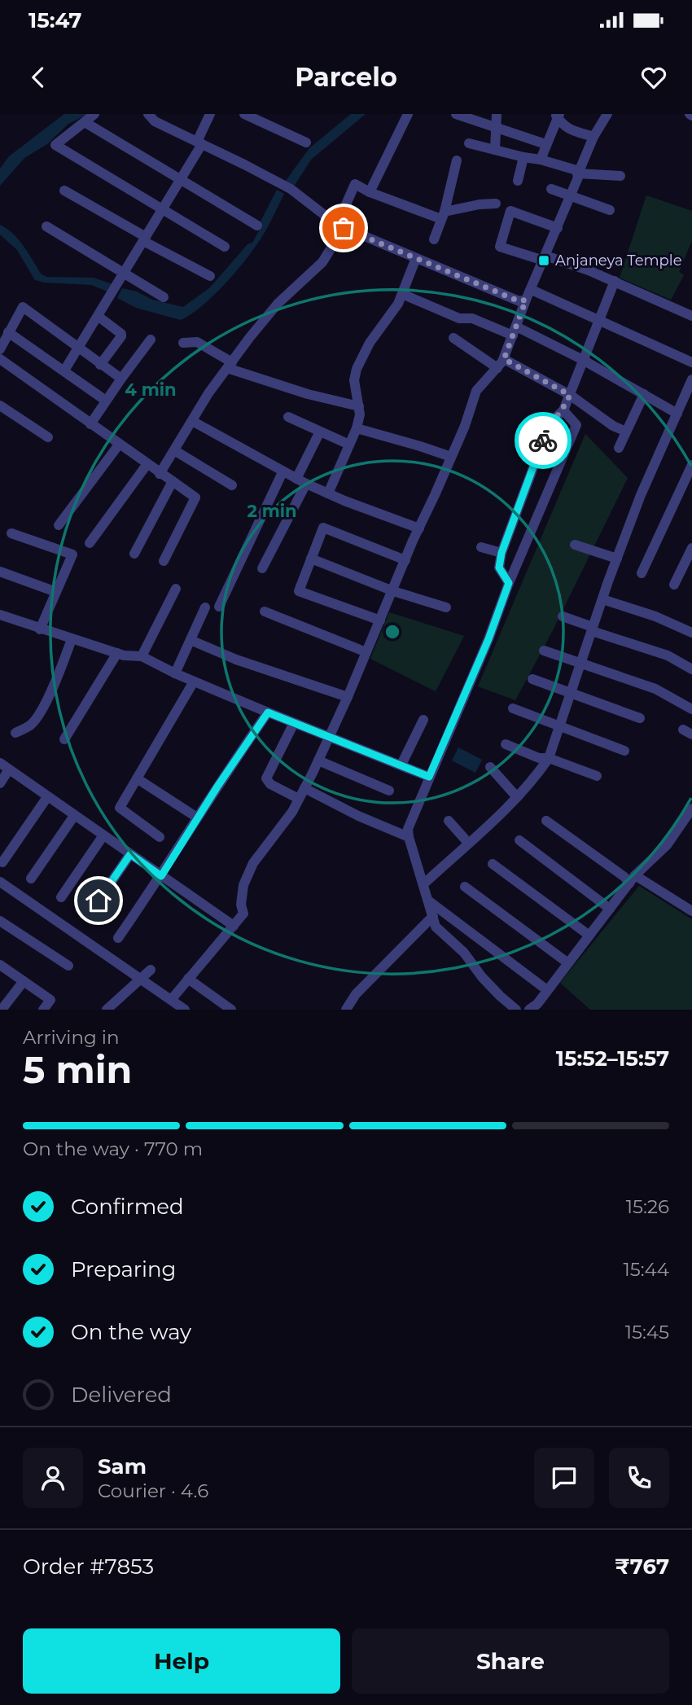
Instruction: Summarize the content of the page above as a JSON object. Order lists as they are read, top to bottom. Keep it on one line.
{"places":{"transit":["Anjaneya Temple"]},"page":{"status":"15:47","header":"Parcelo","heading":["5 min","Arriving in","15:52–15:57"],"panel":["Sam","Courier · 4.6","Order #7853","₹767"],"bar":"On the way · 770 m","list":[["Confirmed","15:26"],["Preparing","15:44"],["On the way","15:45"],"Delivered"],"buttons":["Help","Share"]},"rings":["4 min","2 min"]}
